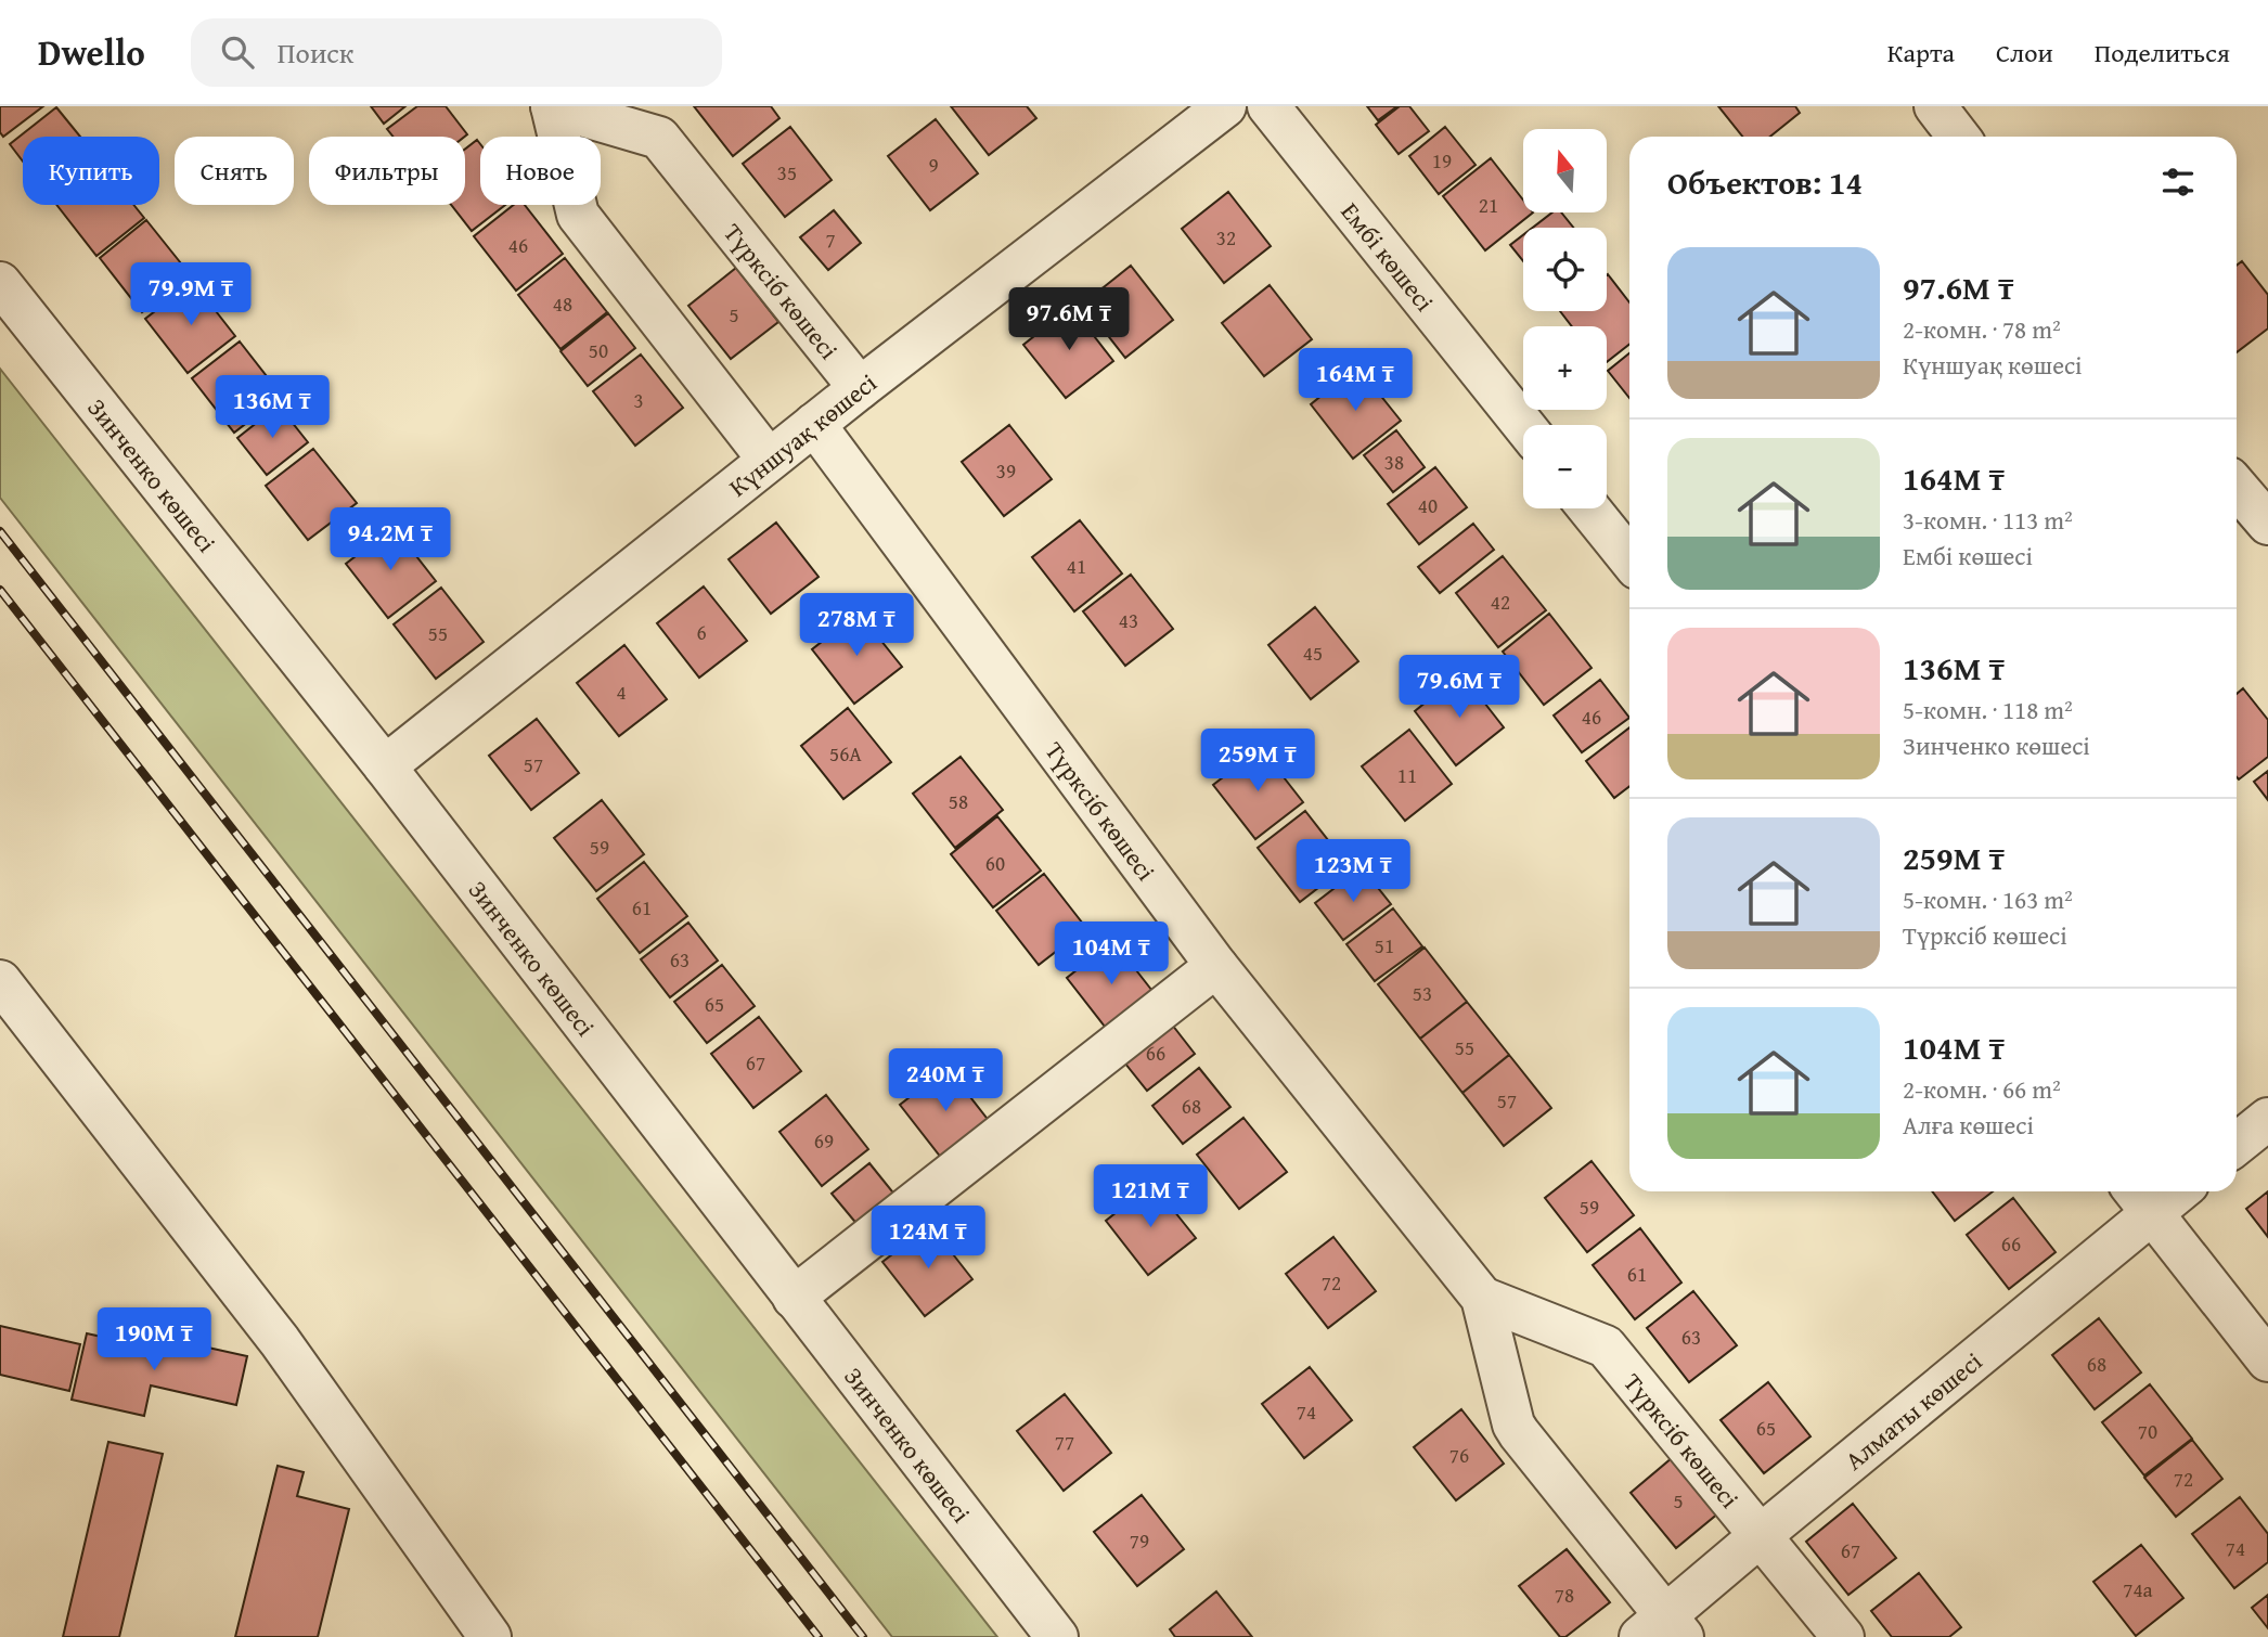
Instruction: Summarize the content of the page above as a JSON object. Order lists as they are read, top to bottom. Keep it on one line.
{"streets":{"street":["Ембі көшесі","Түрксіб көшесі","Күншуақ көшесі","Зинченко көшесі","Алматы көшесі"]},"crossings":[["Түрксіб көшесі","Күншуақ көшесі"],["Түрксіб көшесі","Алматы көшесі"],["Күншуақ көшесі","Зинченко көшесі"]],"house_numbers":["19","9","35","21","32","7","46","48","5","50","3","38","39","40","41","42","43","6","55","45","4","46","56А","57","11","58","59","60","61","51","63","53","65","55","66","67","57","68","69","59","66","61","72","63","68","74","65","70","77","76","72","5","79","74","67","74а","78"],"north":"top","page":{"header":"Dwello","search":"Поиск","nav":["Карта","Слои","Поделиться"],"map_buttons":["+","−"],"chip":["Купить","Снять","Фильтры","Новое"],"heading":"Объектов: 14","list":[{"name":"97.6M ₸","note":"2-комн. · 78 m² · Күншуақ көшесі"},{"name":"164M ₸","note":"3-комн. · 113 m² · Ембі көшесі"},{"name":"136M ₸","note":"5-комн. · 118 m² · Зинченко көшесі"},{"name":"259M ₸","note":"5-комн. · 163 m² · Түрксіб көшесі"},{"name":"104M ₸","note":"2-комн. · 66 m² · Алға көшесі"}],"price":["79.9M ₸","97.6M ₸","164M ₸","136M ₸","94.2M ₸","278M ₸","79.6M ₸","259M ₸","123M ₸","104M ₸","240M ₸","121M ₸","124M ₸","190M ₸"]}}
